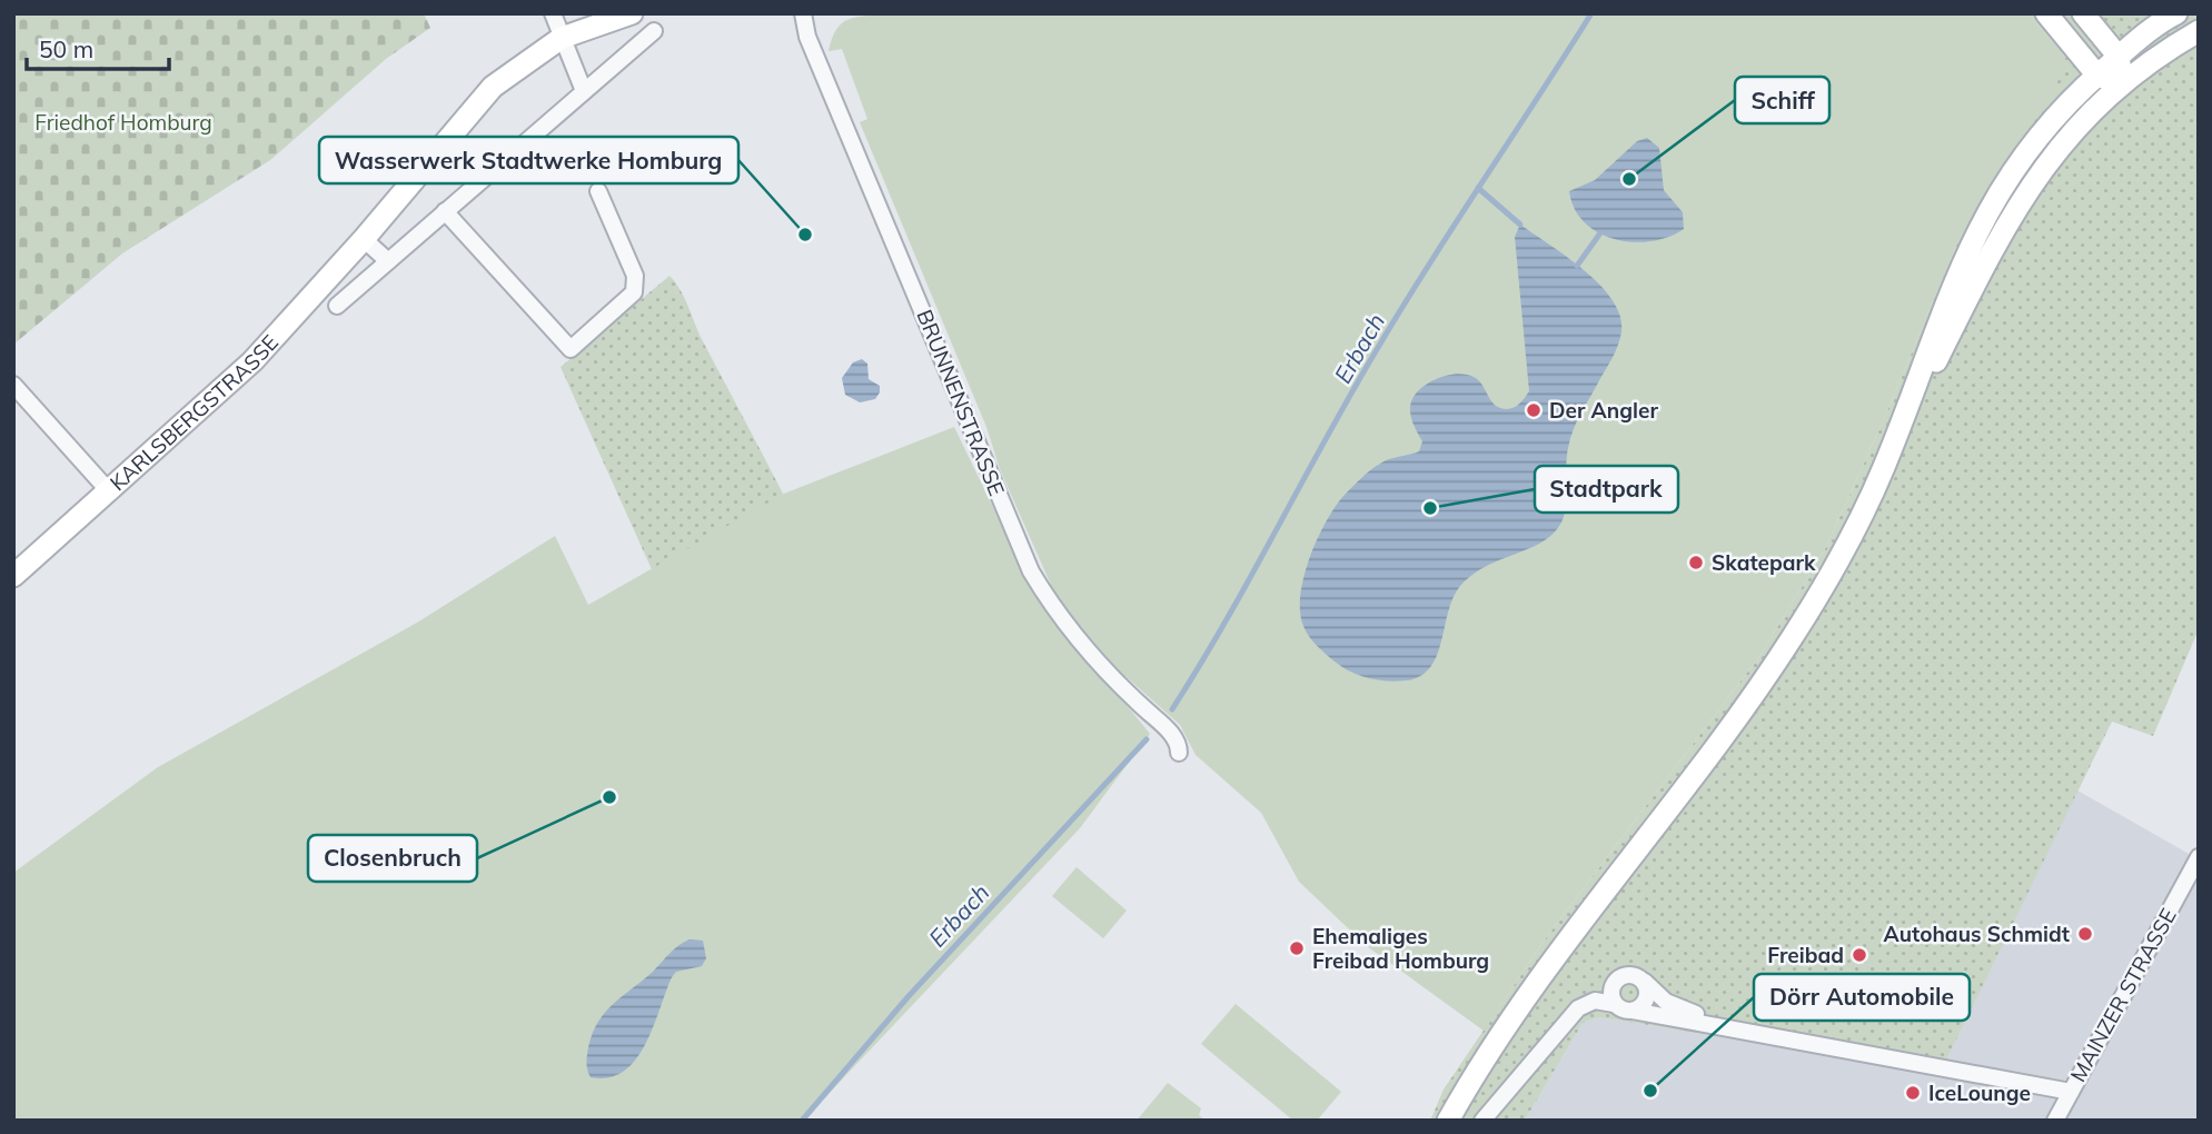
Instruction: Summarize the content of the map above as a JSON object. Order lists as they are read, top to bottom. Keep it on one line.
{"streets":{"main road":["KARLSBERGSTRASSE"],"street":["BRUNNENSTRASSE","MAINZER STRASSE"]},"water":["Erbach"],"parks":["Friedhof Homburg"],"places":["Schiff","Wasserwerk Stadtwerke Homburg","Der Angler","Stadtpark","Skatepark","Closenbruch","Autohaus Schmidt","Ehemaliges Freibad Homburg","Freibad","Dörr Automobile","IceLounge"],"scale_bar":"50 m"}
